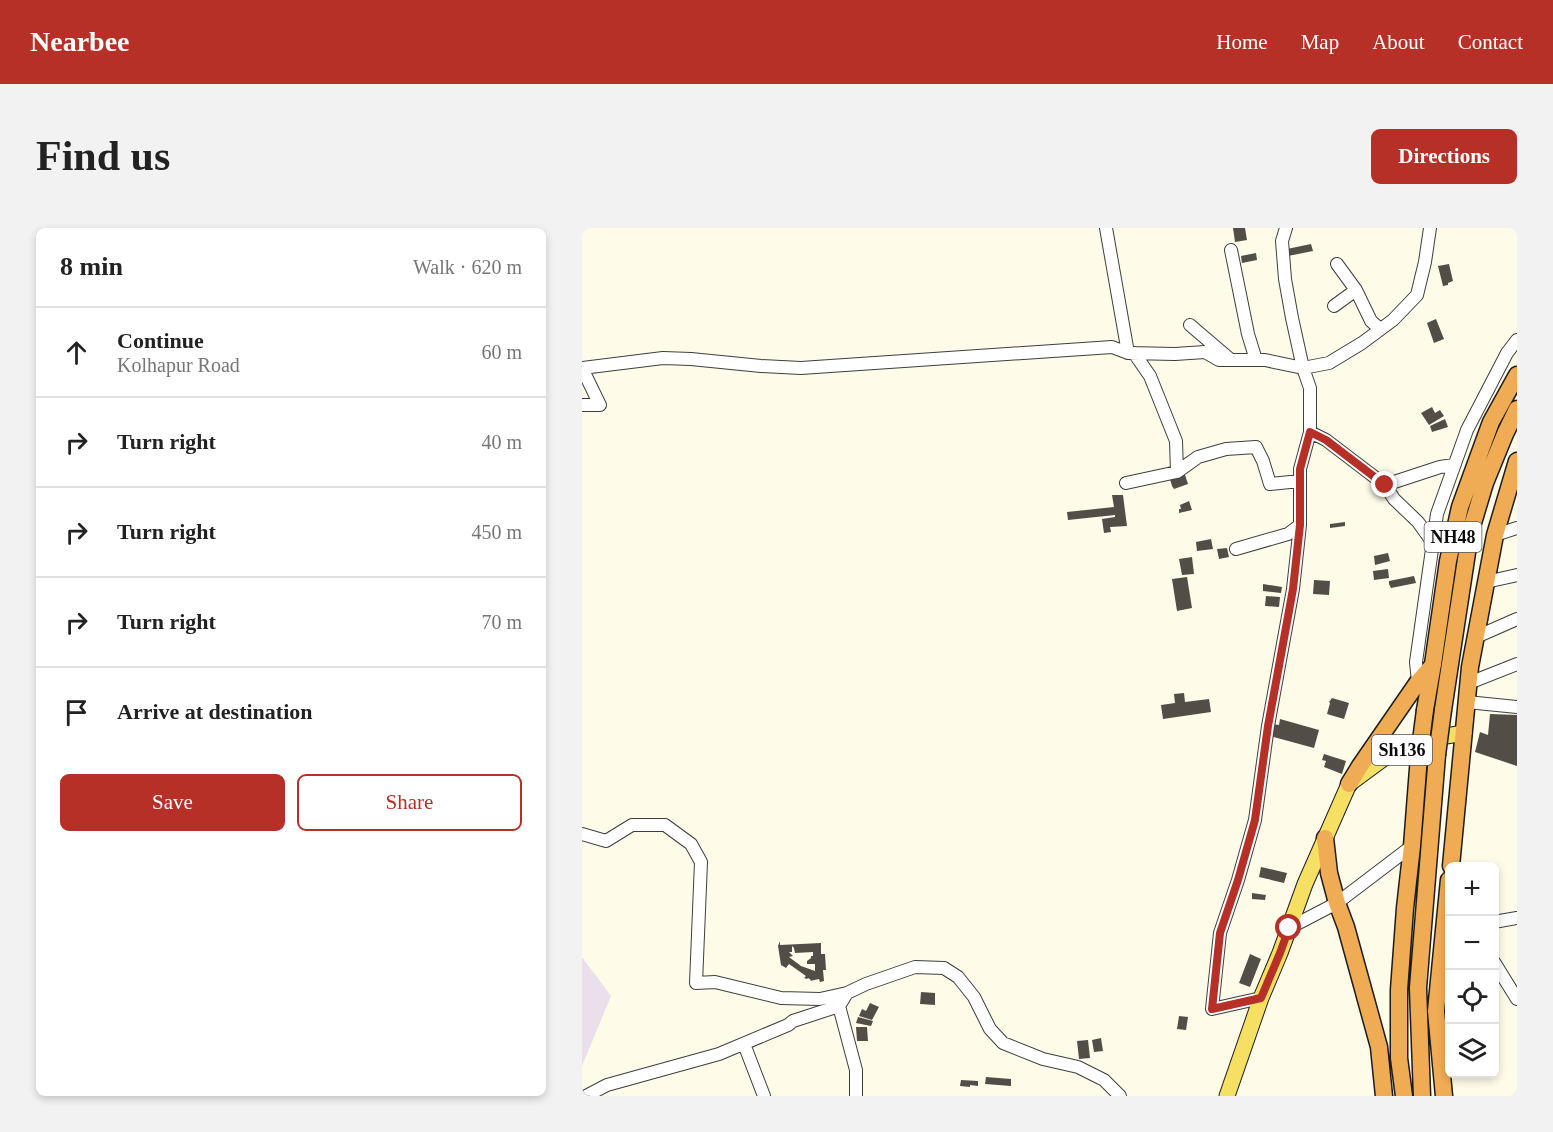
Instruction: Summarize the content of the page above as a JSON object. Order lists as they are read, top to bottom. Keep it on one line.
{"streets":{"highway":["NH48"],"main road":["Sh136"]},"page":{"header":"Nearbee","nav":["Home","Map","About","Contact"],"buttons":["Directions",["Save","Share"]],"title":"Find us","heading":["8 min","Walk · 620 m"],"list":[["Continue","Kolhapur Road","60 m"],["Turn right","40 m"],["Turn right","450 m"],["Turn right","70 m"],"Arrive at destination"],"map_buttons":["+","−"]}}
